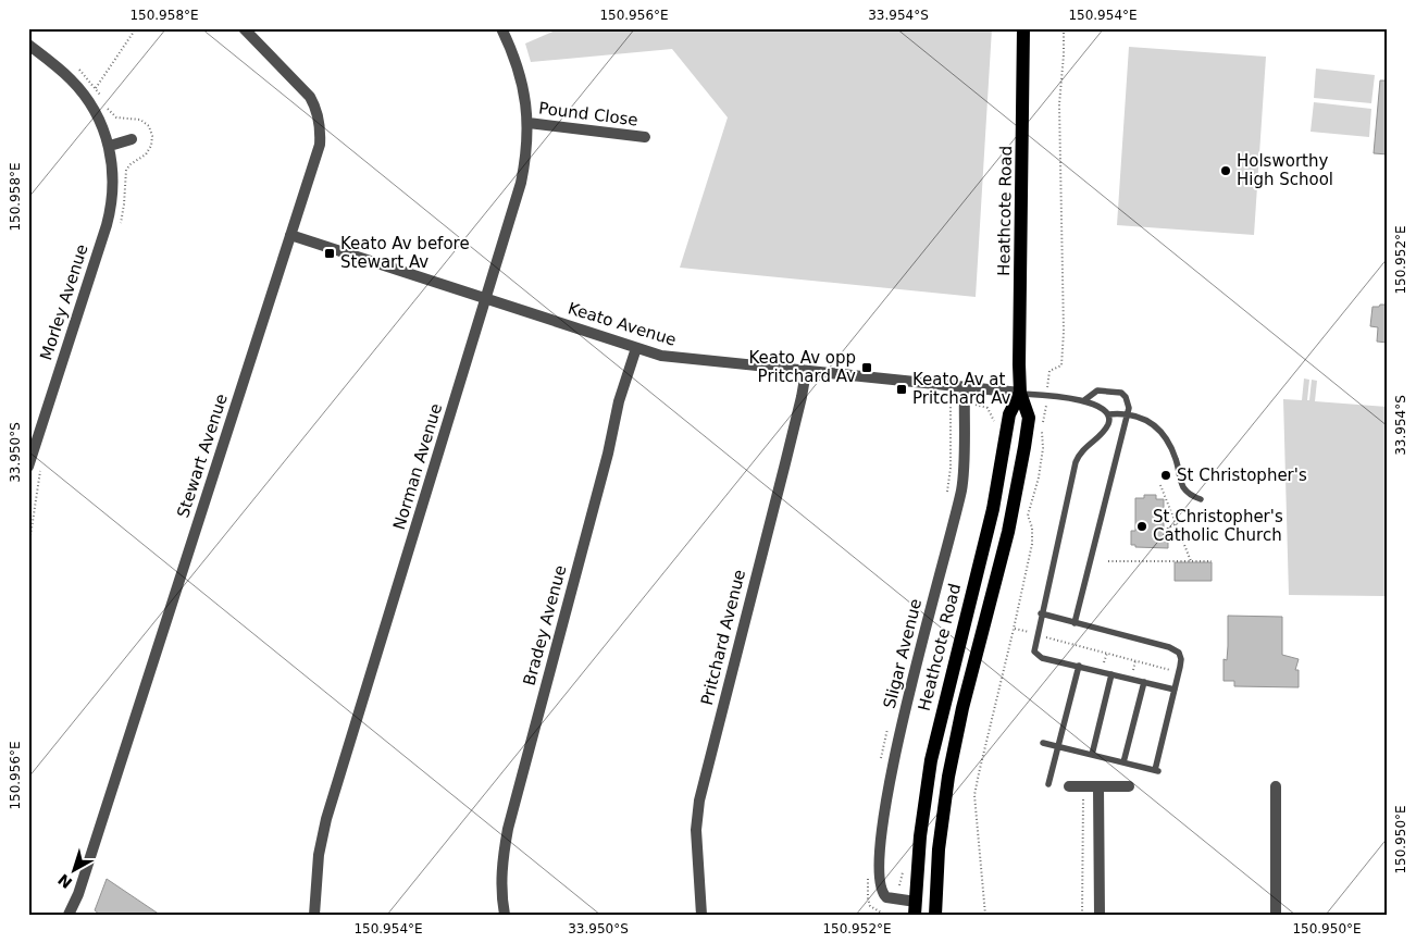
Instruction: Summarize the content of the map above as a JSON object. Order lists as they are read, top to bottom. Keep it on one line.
{"streets":{"main road":["Heathcote Road"],"street":["Pound Close","Morley Avenue","Keato Avenue","Stewart Avenue","Norman Avenue","Bradey Avenue","Pritchard Avenue","Sligar Avenue"]},"crossings":[["Pound Close","Norman Avenue"],["Heathcote Road","Keato Avenue"],["Heathcote Road","Sligar Avenue"],["Keato Avenue","Stewart Avenue"],["Keato Avenue","Norman Avenue"],["Keato Avenue","Bradey Avenue"],["Keato Avenue","Pritchard Avenue"],["Keato Avenue","Sligar Avenue"]],"places":{"other":["Holsworthy High School","St Christopher's","St Christopher's Catholic Church"],"transit":["Keato Av before Stewart Av","Keato Av opp Pritchard Av","Keato Av at Pritchard Av"]},"north":"bottom left","coordinates":["150.958°E","150.956°E","33.954°S","150.954°E","150.952°E","33.950°S","150.950°E"]}
